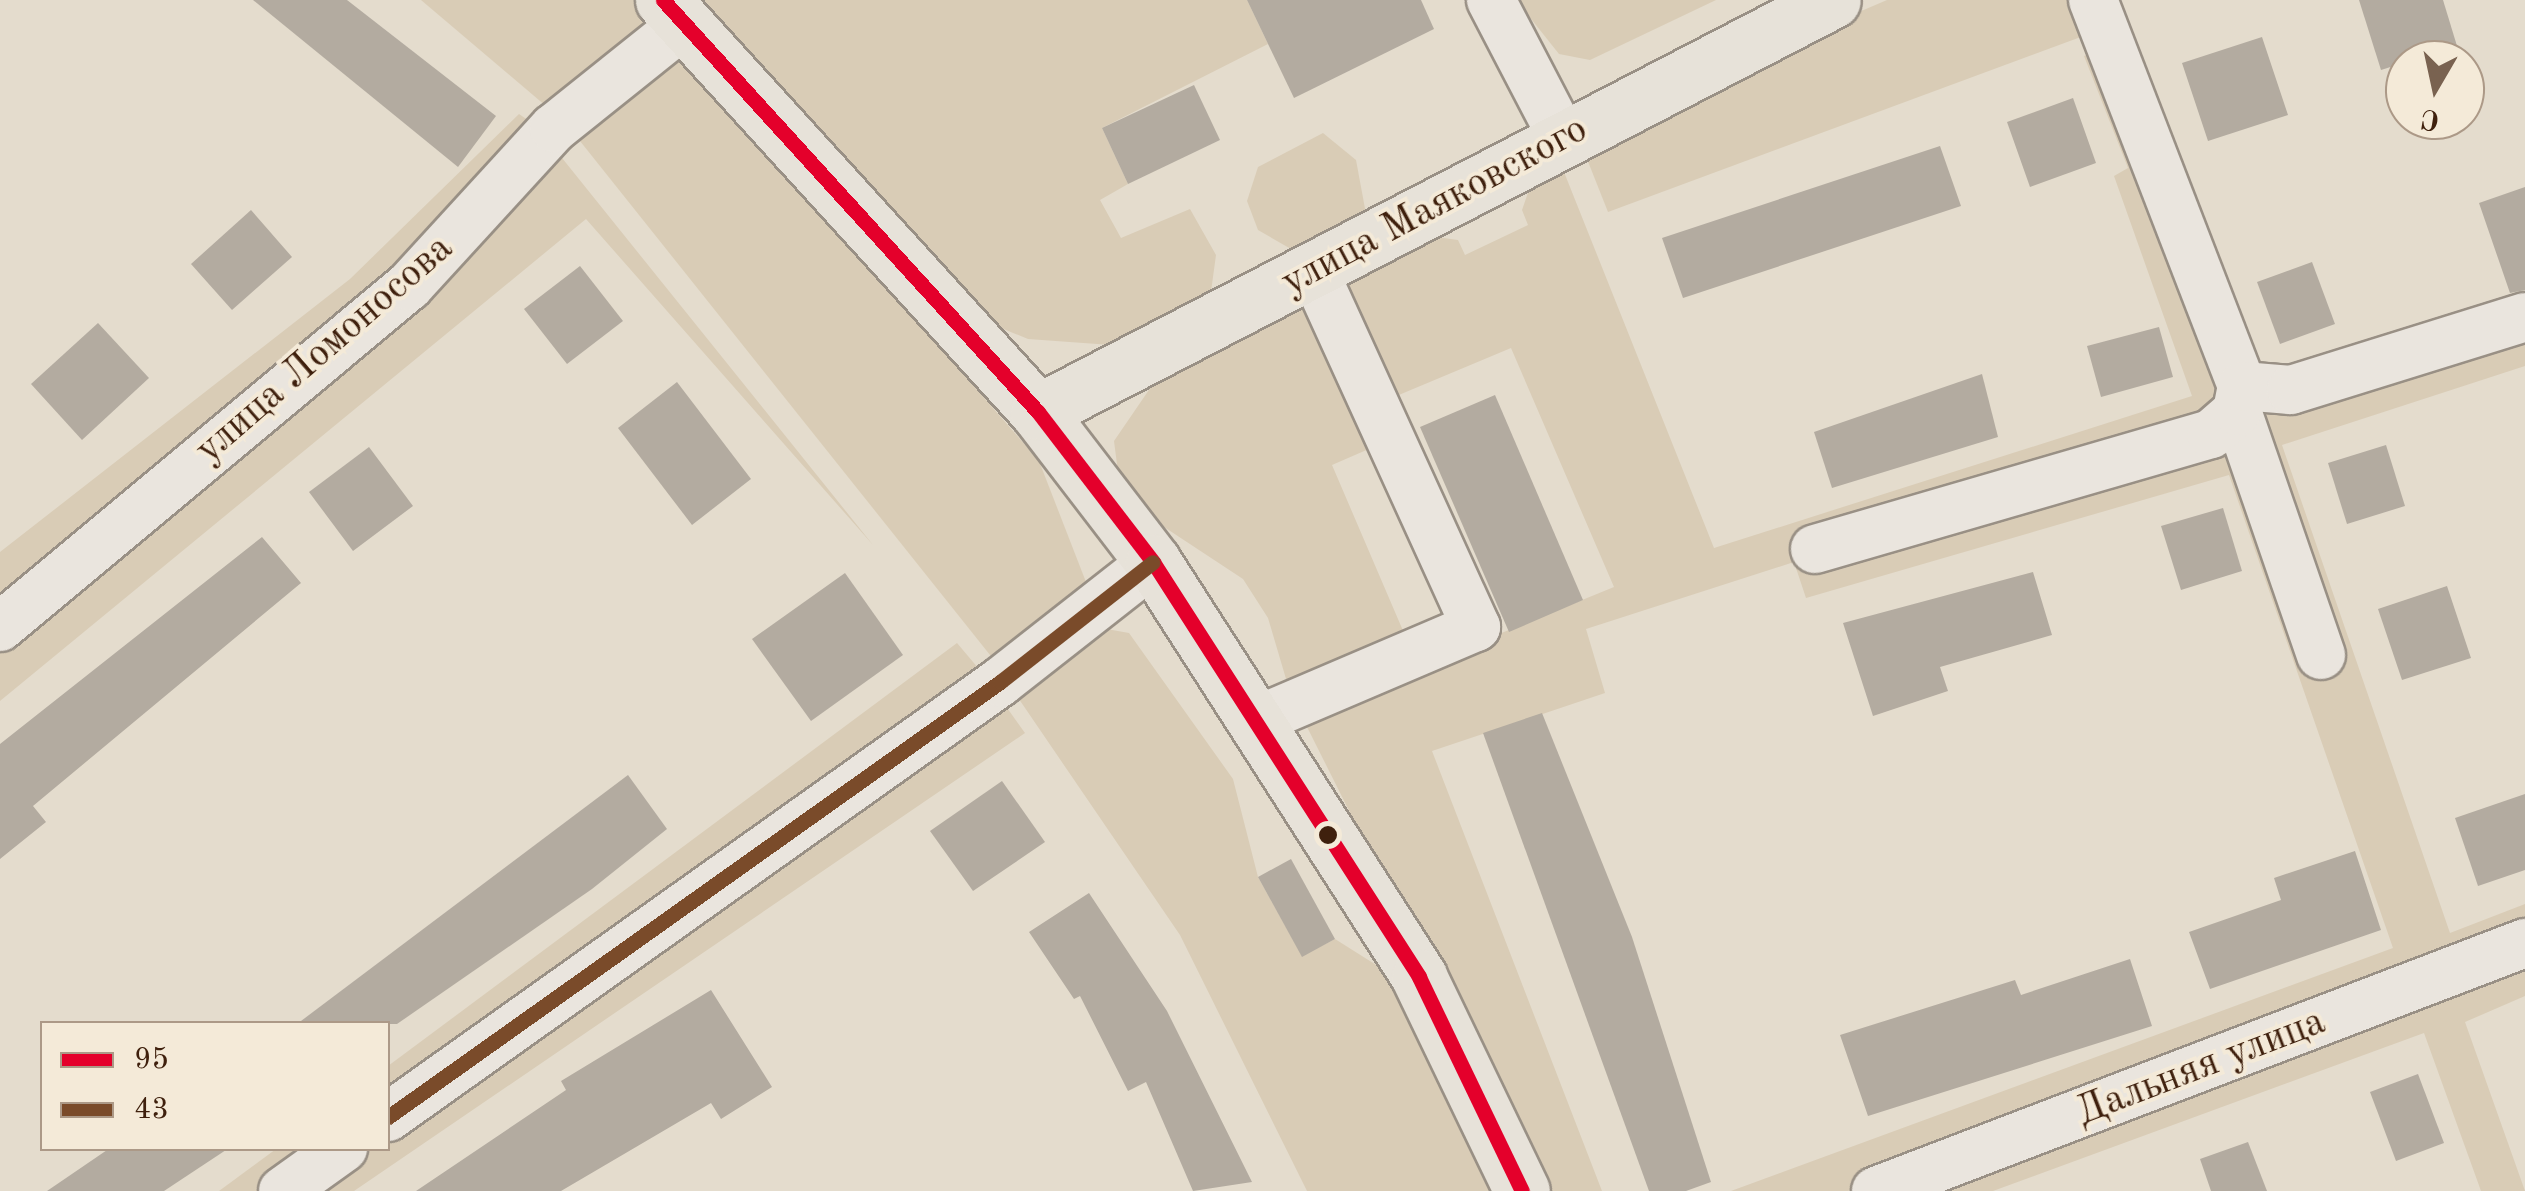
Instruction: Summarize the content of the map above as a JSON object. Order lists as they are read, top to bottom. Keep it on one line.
{"streets":{"main road":["улица Маяковского"],"street":["улица Ломоносова","Дальняя улица"]},"lines":["transit line 95","transit line 43"],"legend":["95","43"],"north":"bottom"}
